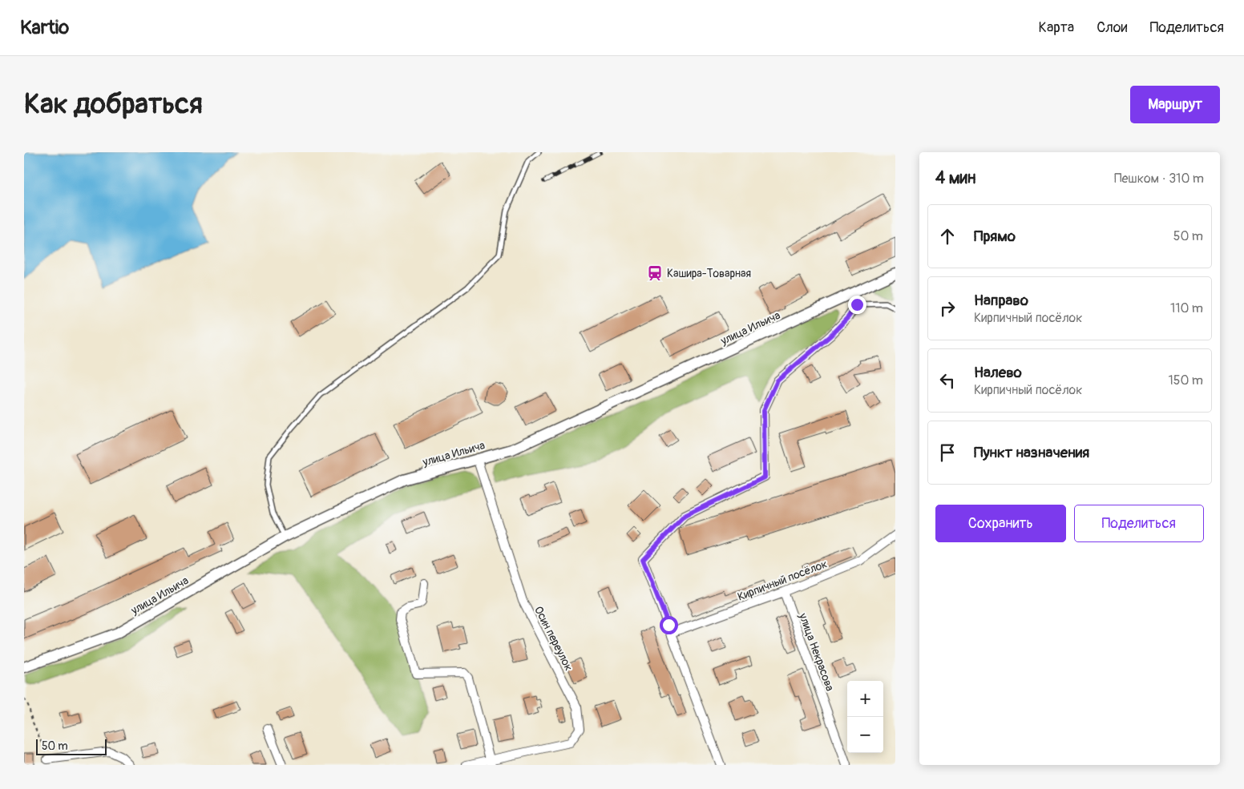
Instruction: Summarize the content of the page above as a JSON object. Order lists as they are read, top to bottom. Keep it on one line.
{"streets":{"street":["улица Ильича","Кирпичный посёлок","Осин переулок","улица Некрасова"]},"crossings":[["улица Ильича","Осин переулок"],["Кирпичный посёлок","улица Некрасова"]],"places":{"station":["Кашира-Товарная"]},"scale_bar":"50 m","page":{"header":"Kartio","nav":["Карта","Слои","Поделиться"],"buttons":["Маршрут",["Сохранить","Поделиться"]],"title":"Как добраться","heading":["4 мин","Пешком · 310 m"],"list":[["Прямо","50 m"],["Направо","Кирпичный посёлок","110 m"],["Налево","Кирпичный посёлок","150 m"],"Пункт назначения"],"map_buttons":["+","−"],"scale":"50 m"}}
